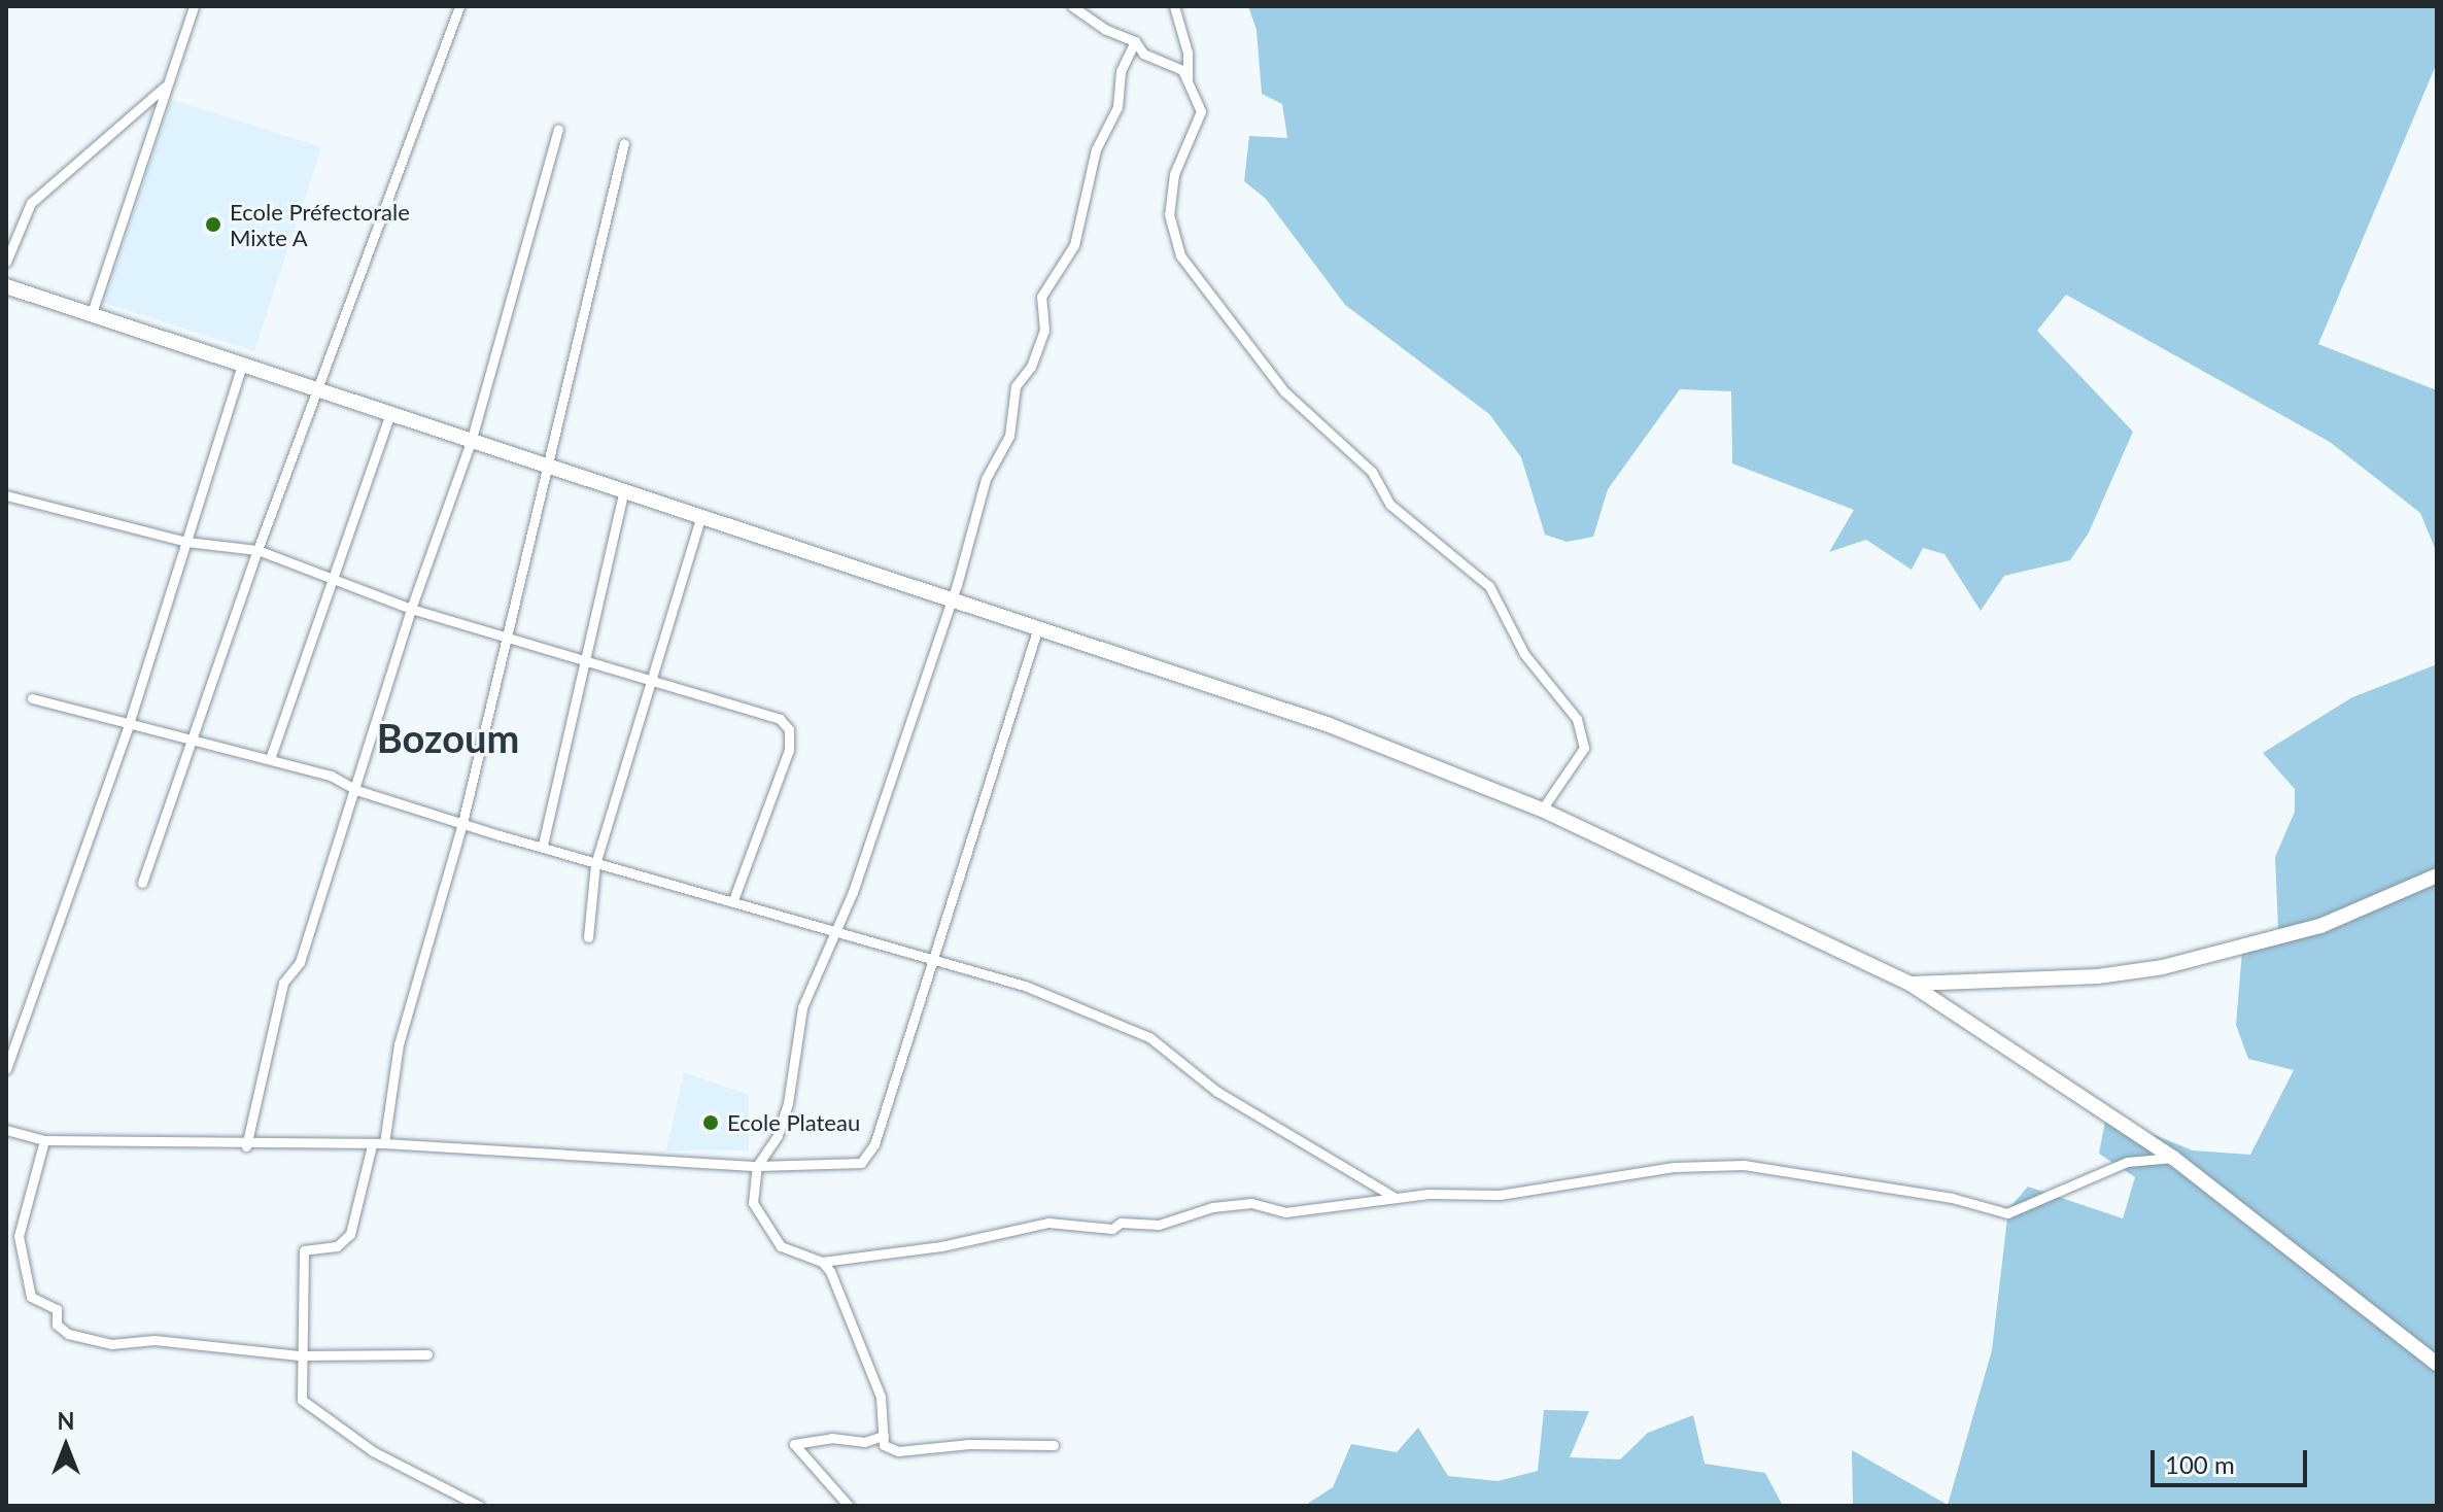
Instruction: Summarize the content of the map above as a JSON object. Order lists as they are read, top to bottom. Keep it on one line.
{"districts":["Bozoum"],"places":["Ecole Préfectorale Mixte A","Ecole Plateau"],"scale_bar":"100 m","north":"top"}
